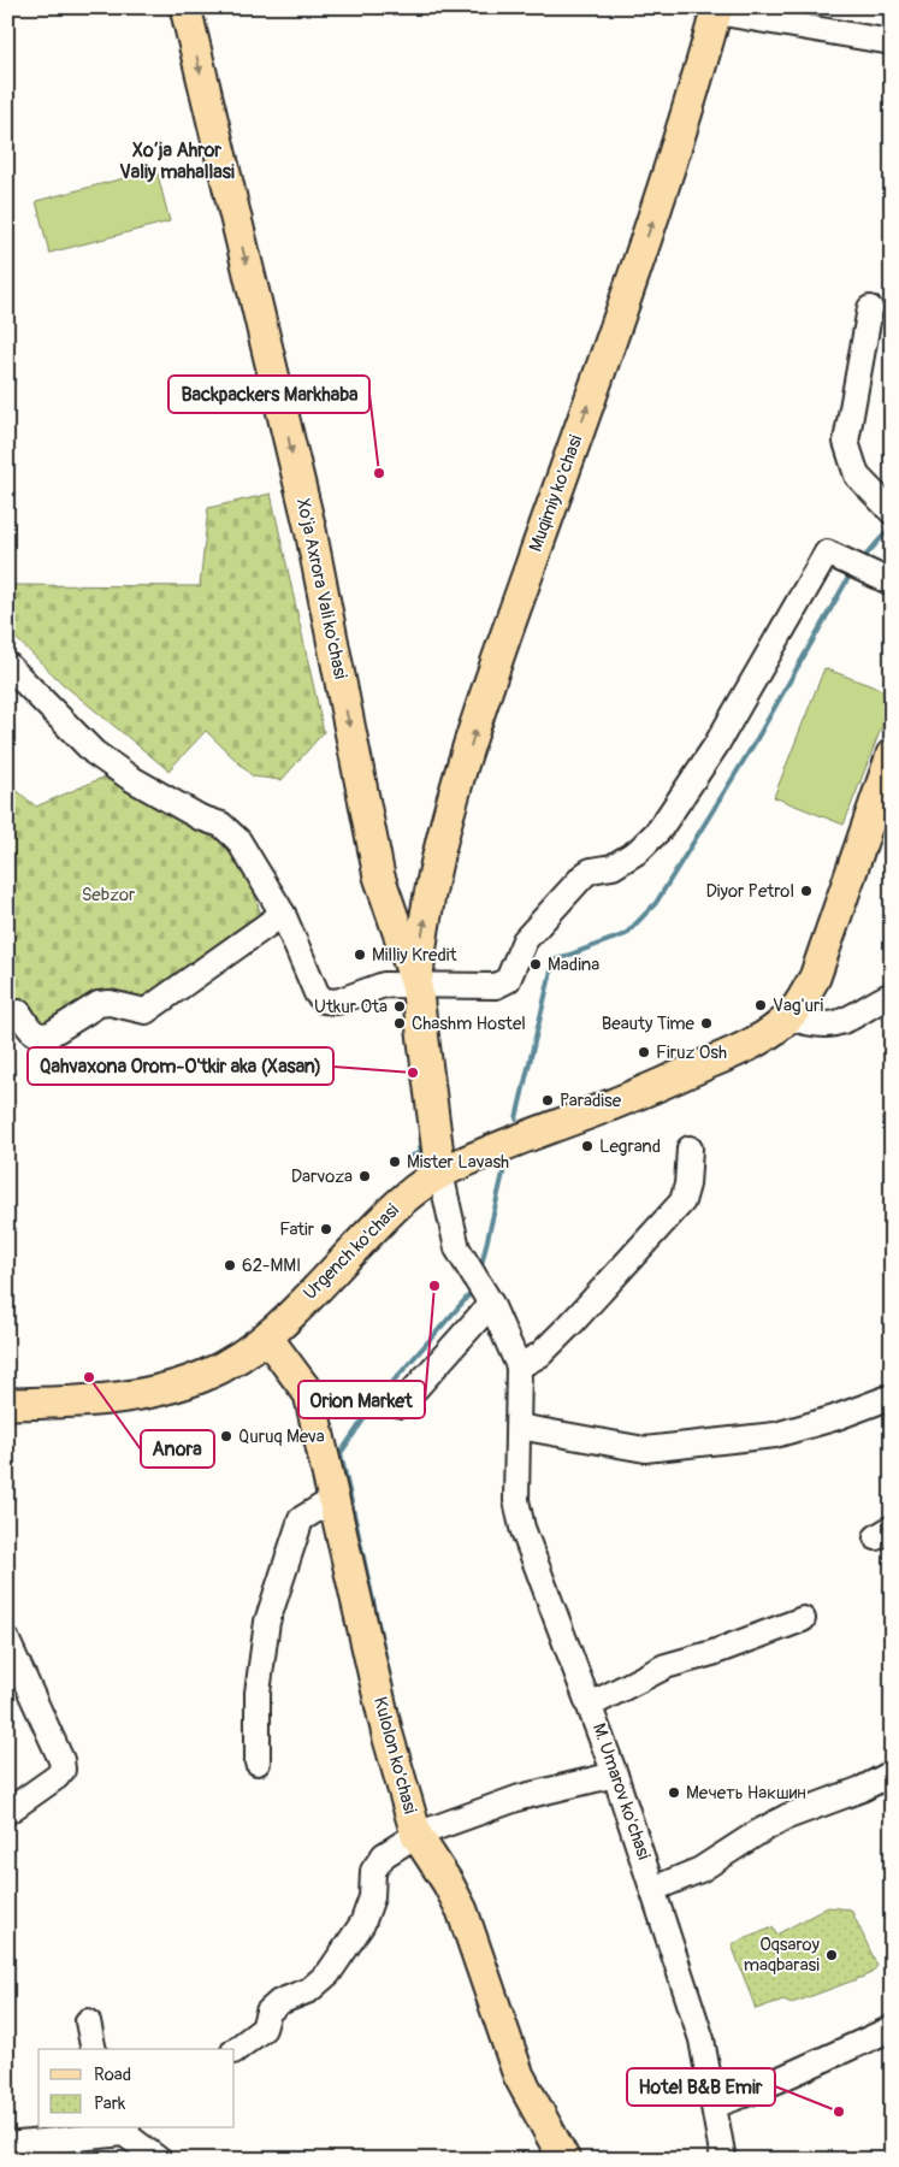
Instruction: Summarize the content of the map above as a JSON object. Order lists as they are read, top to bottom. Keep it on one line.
{"streets":{"main road":["Muqimiy ko'chasi","Xo'ja Axrora Vali ko'chasi","Urgench ko'chasi","Kulolon ko'chasi"],"street":["M. Umarov ko'chasi"]},"crossings":[["Muqimiy ko'chasi","Xo'ja Axrora Vali ko'chasi"],["Xo'ja Axrora Vali ko'chasi","Urgench ko'chasi"],["Urgench ko'chasi","Kulolon ko'chasi"]],"one_way":["Muqimiy ko'chasi","Xo'ja Axrora Vali ko'chasi"],"districts":["Xo‘ja Ahror Valiy mahallasi"],"parks":["Sebzor"],"places":["Backpackers Markhaba","Diyor Petrol","Milliy Kredit","Madina","Vag'uri","Utkur Ota","Chashm Hostel","Beauty Time","Firuz Osh","Qahvaxona Orom-O'tkir aka (Xasan)","Paradise","Legrand","Mister Lavash","Darvoza","Fatir","62-MMI","Orion Market","Anora","Quruq Meva","Мечеть Накшин","Oqsaroy maqbarasi","Hotel B&B Emir"],"legend":["Road","Park"]}
